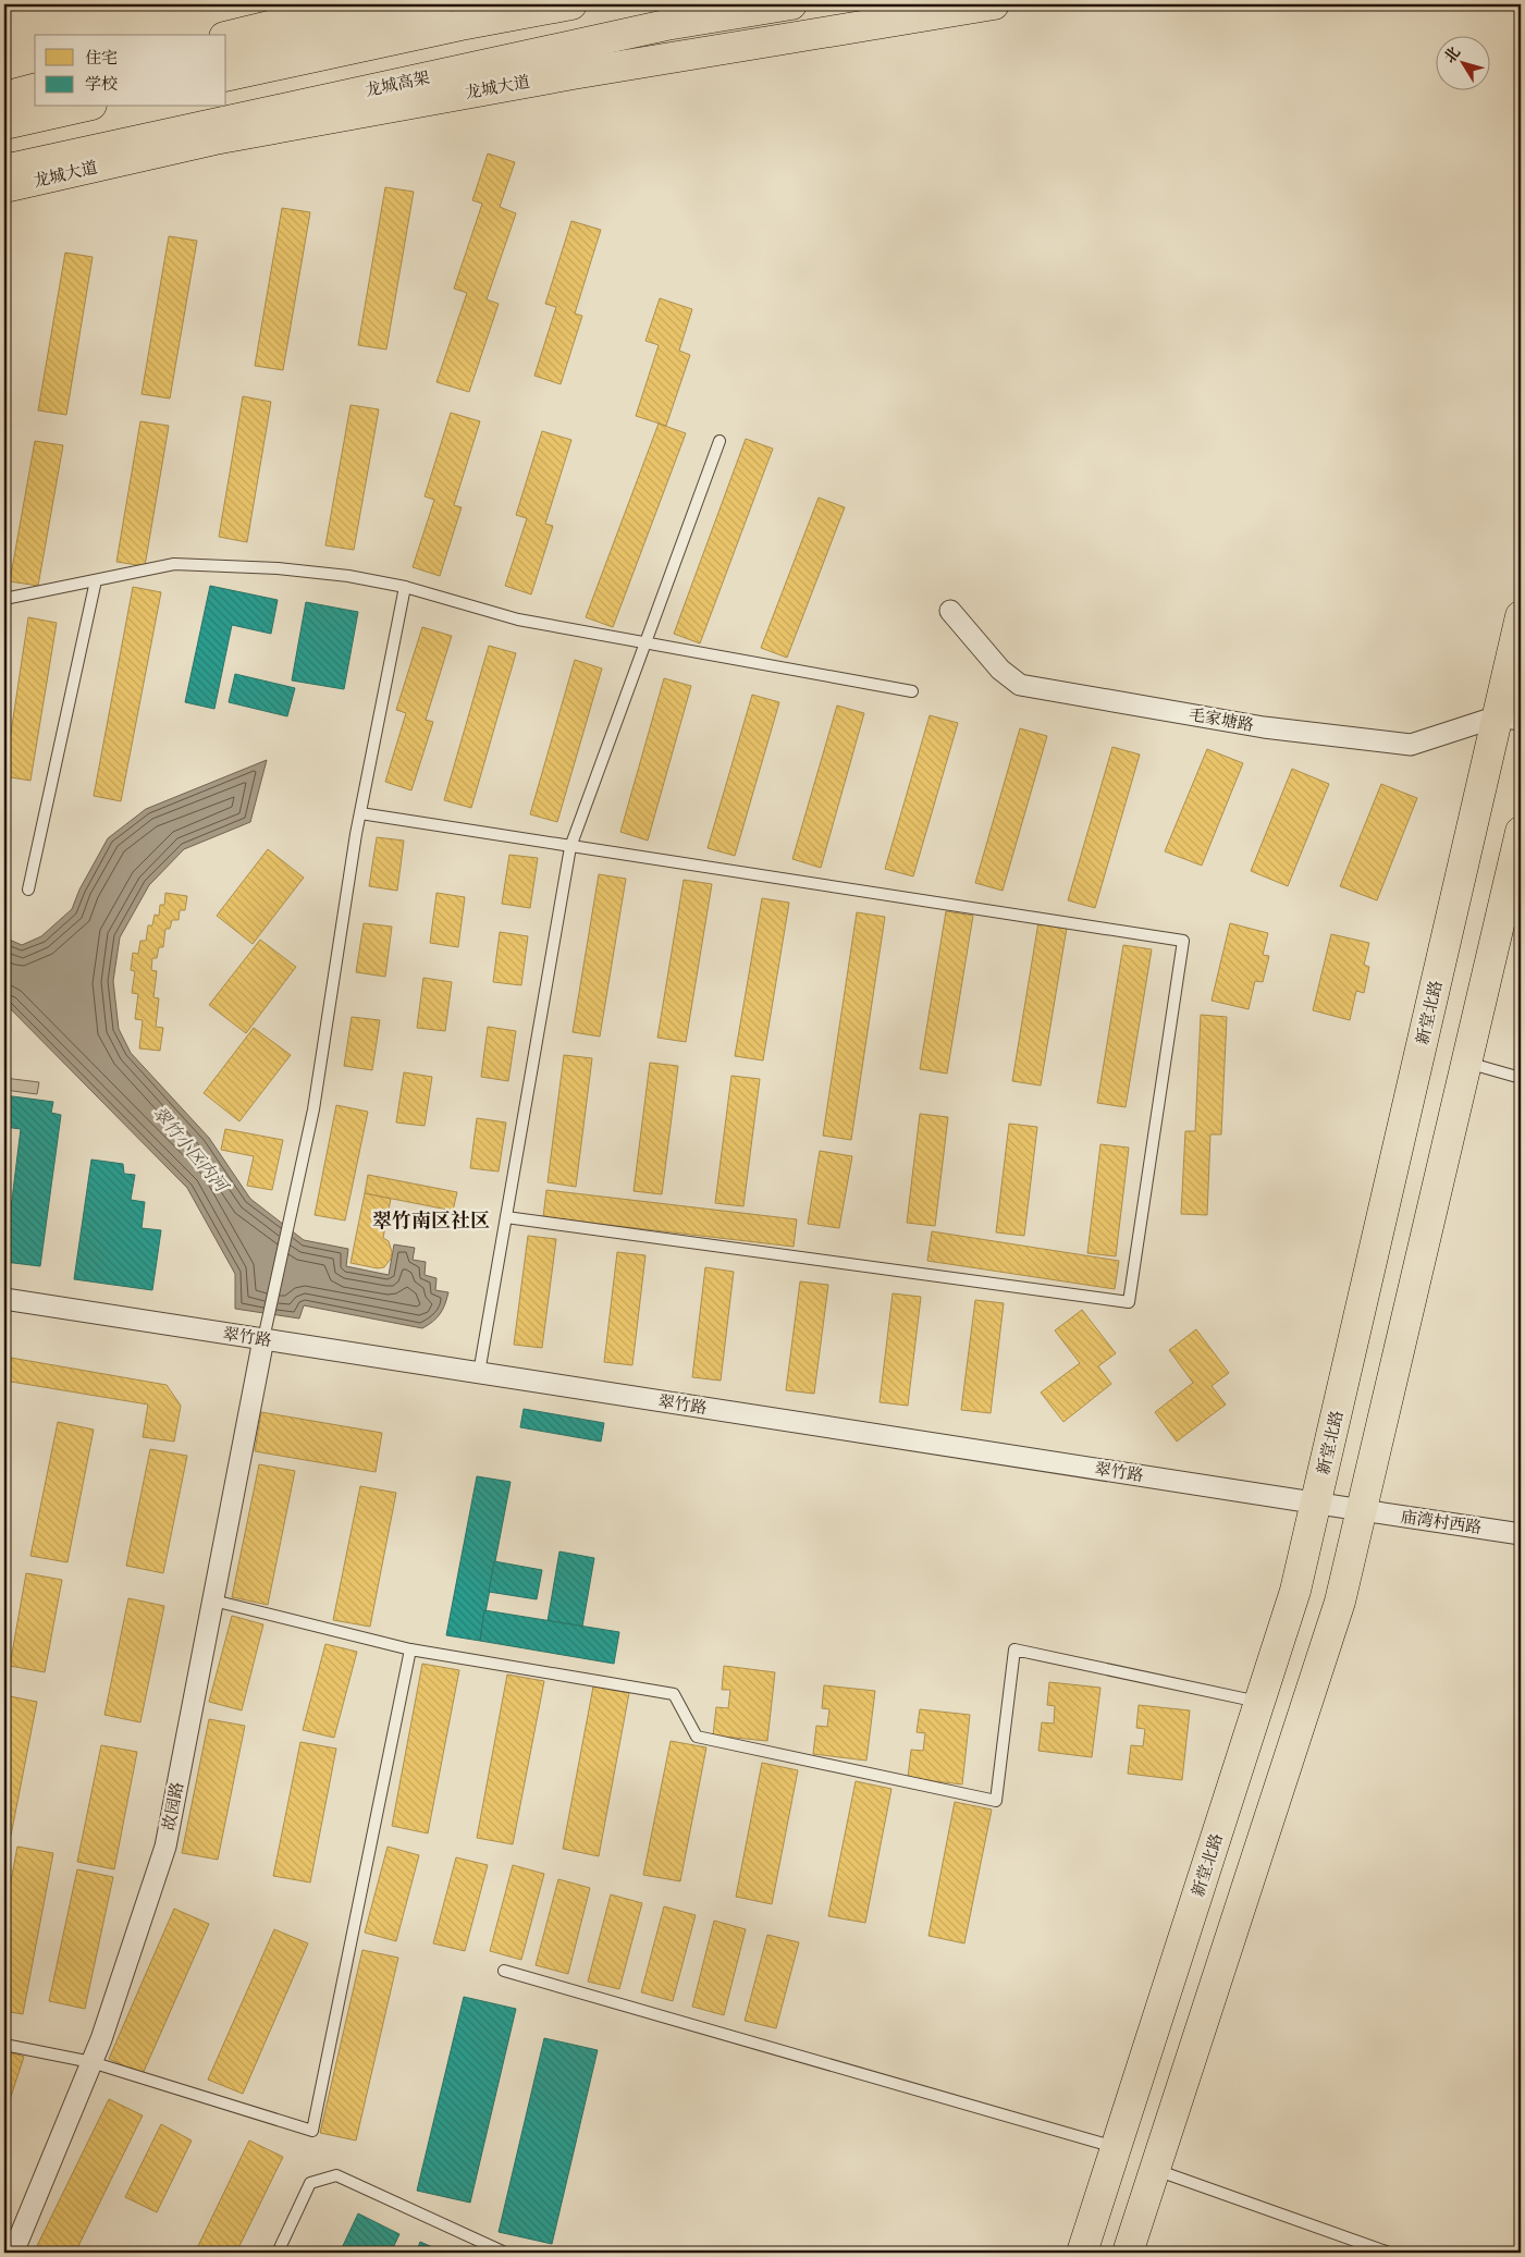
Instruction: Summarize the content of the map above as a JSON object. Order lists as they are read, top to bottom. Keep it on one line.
{"streets":{"main road":["龙城高架","龙城大道","新堂北路"],"street":["毛家塘路","翠竹路","庙湾村西路","故园路"]},"crossings":[["毛家塘路","新堂北路"],["新堂北路","翠竹路"],["翠竹路","庙湾村西路"],["翠竹路","故园路"]],"districts":["翠竹南区社区"],"water":["翠竹小区内河"],"legend":["住宅","学校"],"north":"top left"}
